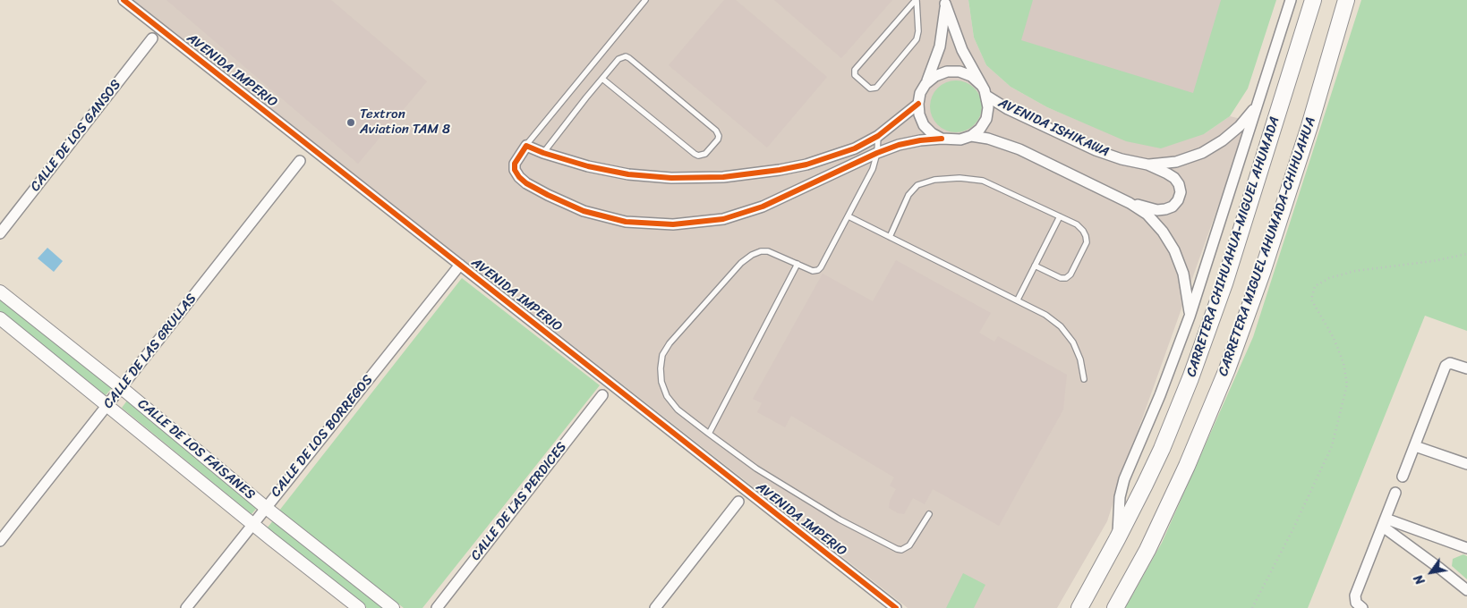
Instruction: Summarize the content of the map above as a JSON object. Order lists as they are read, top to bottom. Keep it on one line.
{"streets":{"main road":["CARRETERA CHIHUAHUA-MIGUEL AHUMADA","CARRETERA MIGUEL AHUMADA-CHIHUAHUA"],"street":["AVENIDA IMPERIO","AVENIDA ISHIKAWA","CALLE DE LOS GANSOS","CALLE DE LAS GRULLAS","CALLE DE LOS BORREGOS","CALLE DE LOS FAISANES","CALLE DE LAS PERDICES"]},"crossings":[["AVENIDA IMPERIO","CALLE DE LOS BORREGOS"],["CALLE DE LAS GRULLAS","CALLE DE LOS FAISANES"],["CALLE DE LOS BORREGOS","CALLE DE LOS FAISANES"]],"places":["Textron Aviation TAM 8"],"north":"bottom left"}
